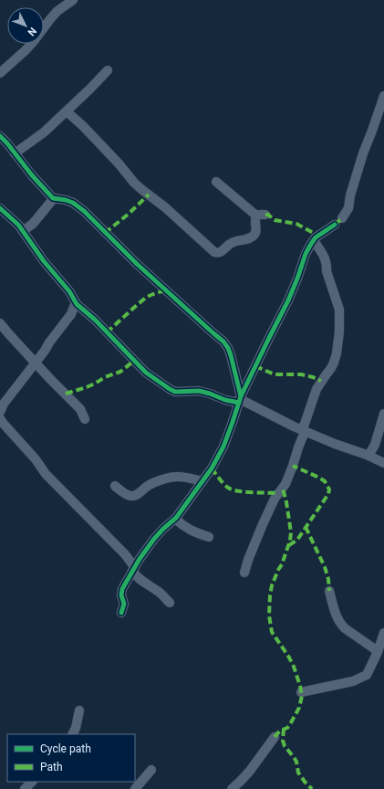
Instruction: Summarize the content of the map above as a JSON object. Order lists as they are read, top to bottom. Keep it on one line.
{"legend":["Cycle path","Path"],"north":"bottom right"}
